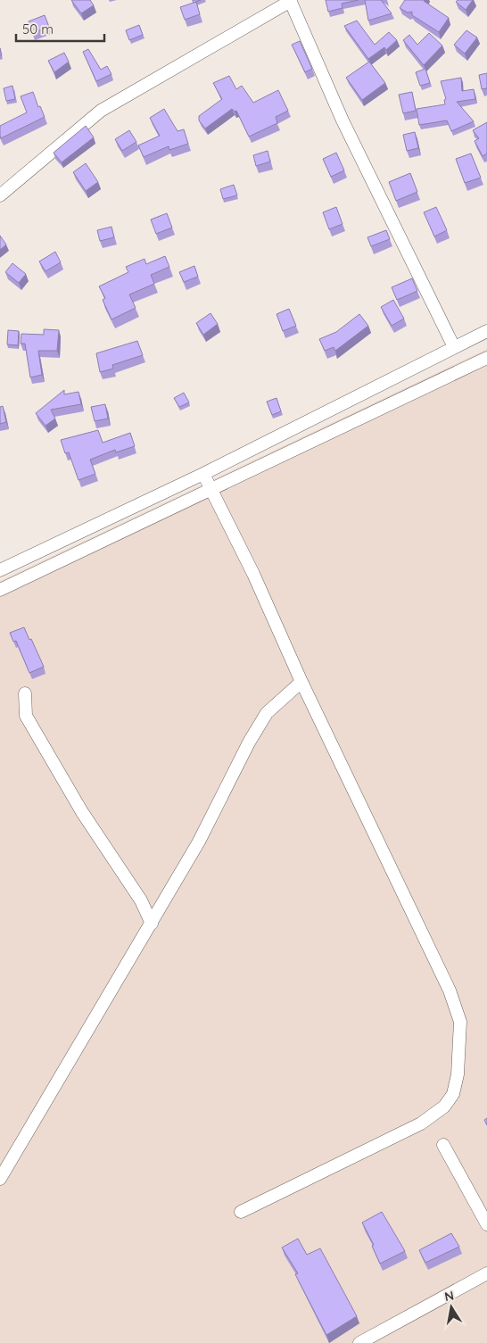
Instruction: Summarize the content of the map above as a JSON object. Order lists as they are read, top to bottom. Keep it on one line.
{"scale_bar":"50 m","north":"top"}
